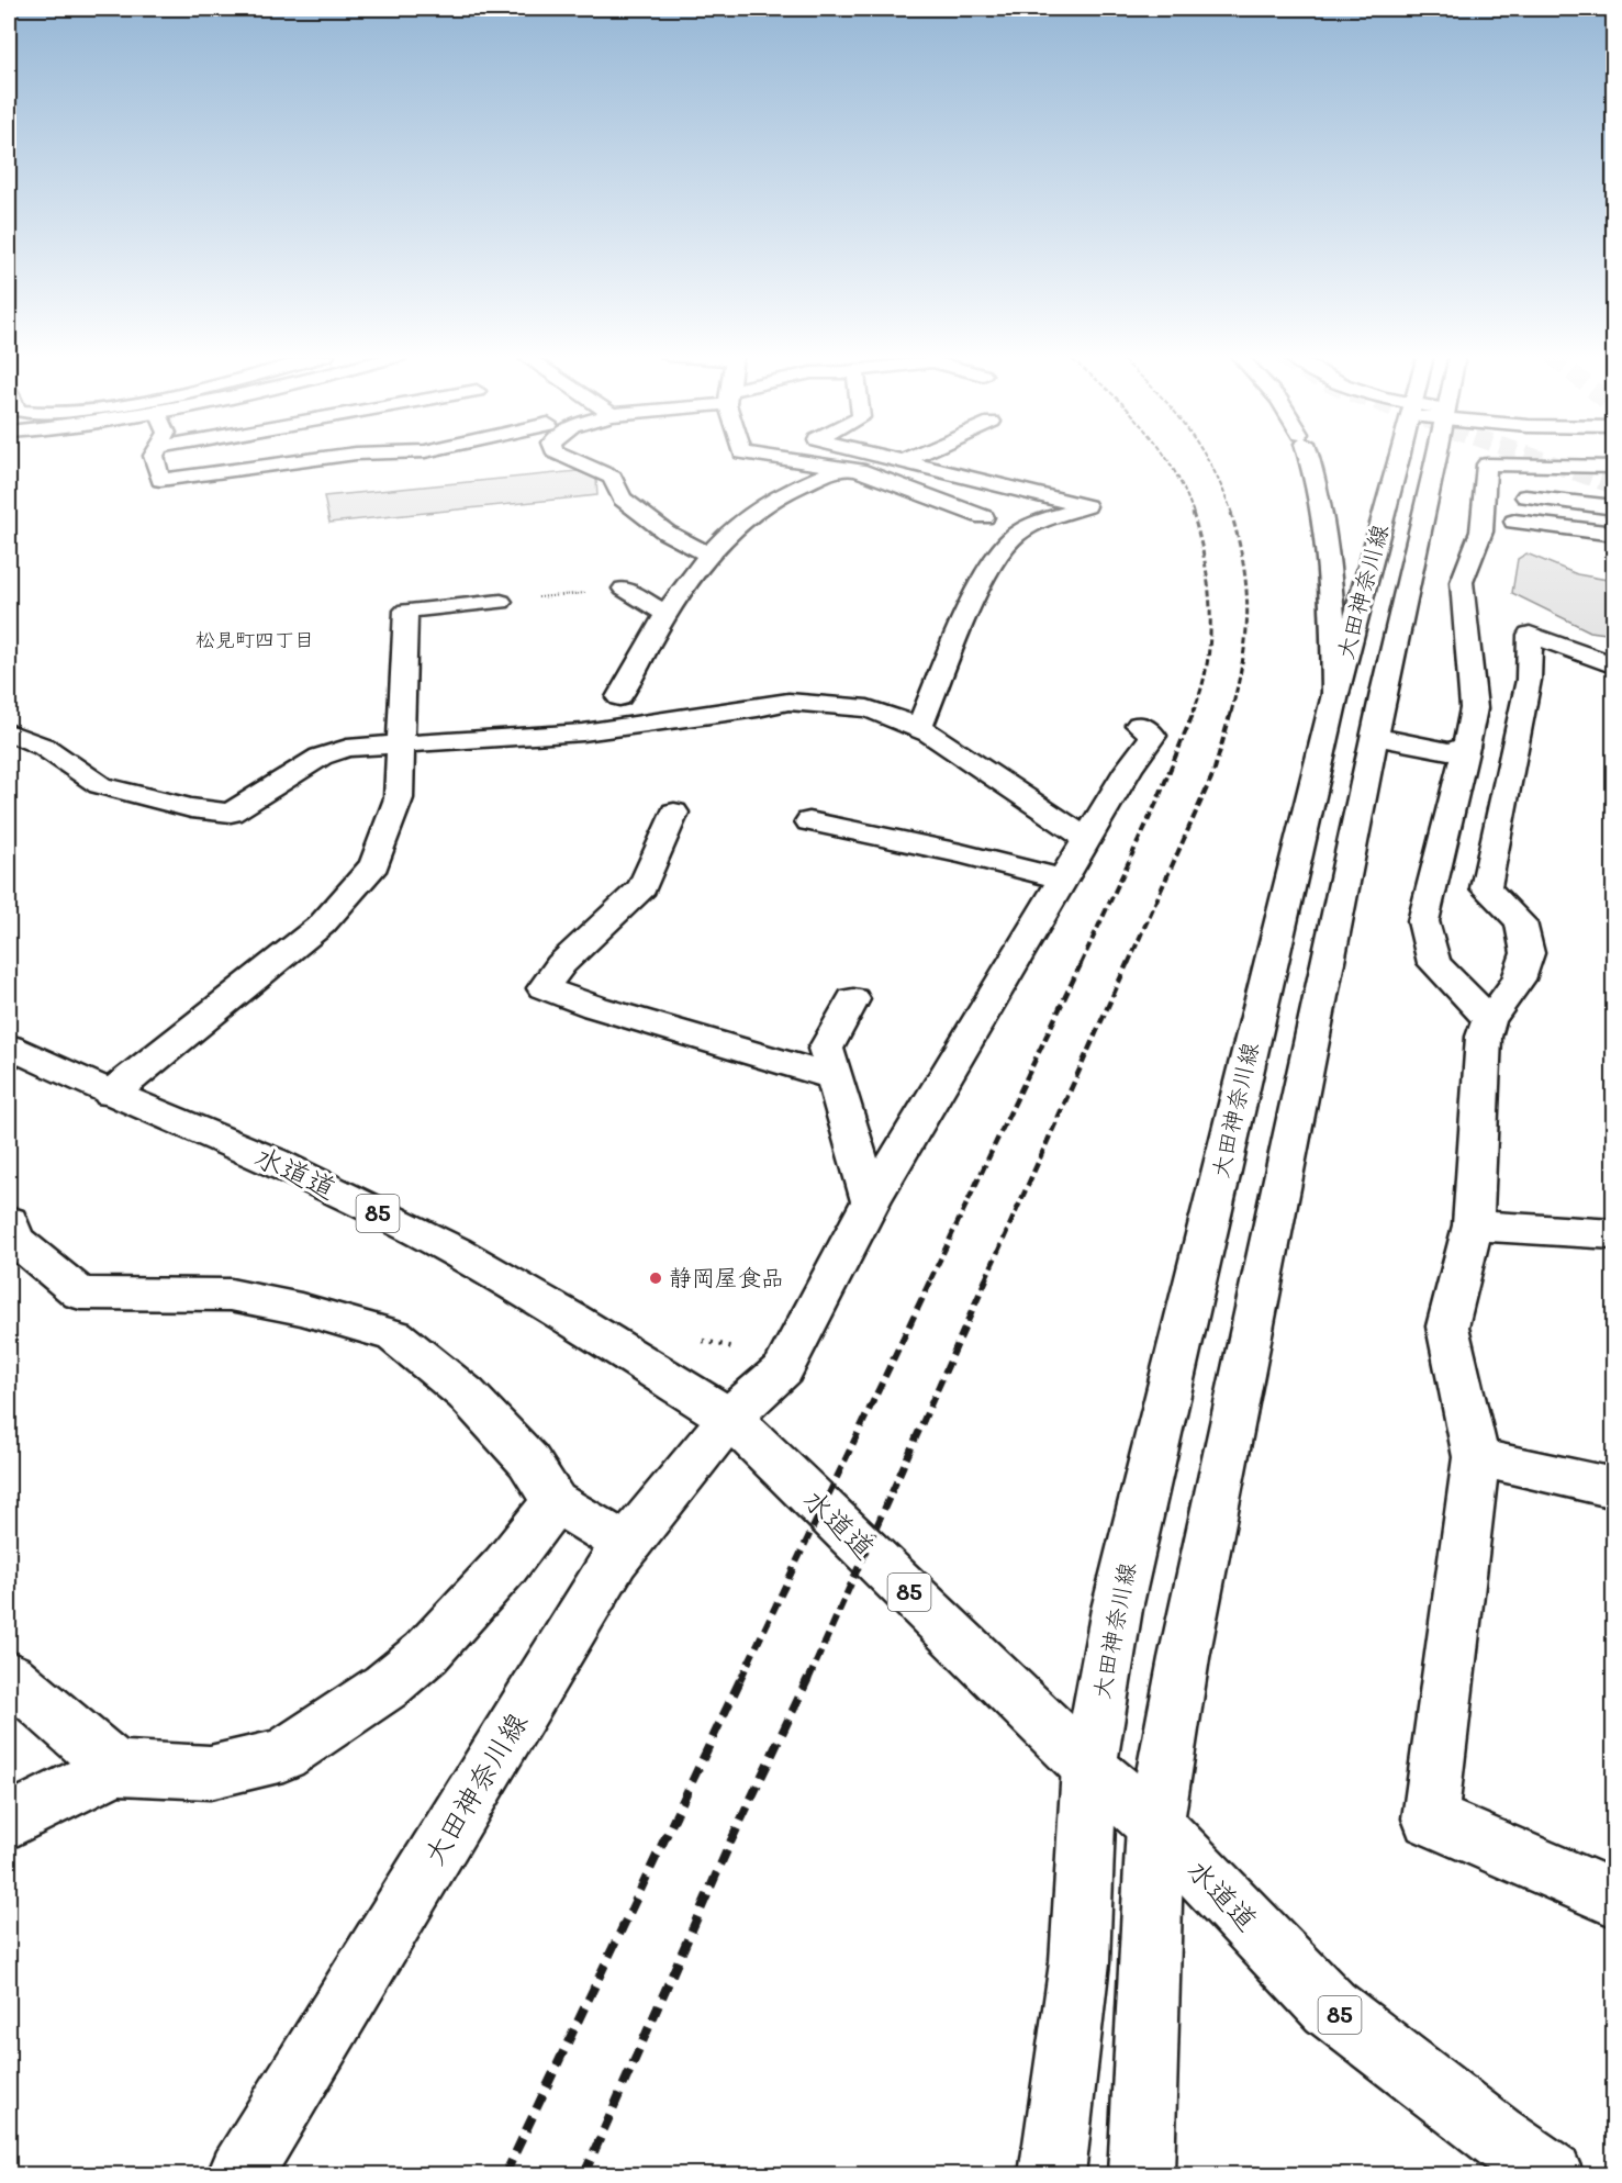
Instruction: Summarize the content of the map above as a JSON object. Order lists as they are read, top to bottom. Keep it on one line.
{"streets":{"main road":["大田神奈川線","水道道","85"]},"crossings":[["大田神奈川線","水道道"]],"districts":["松見町四丁目"],"places":["静岡屋食品"]}
